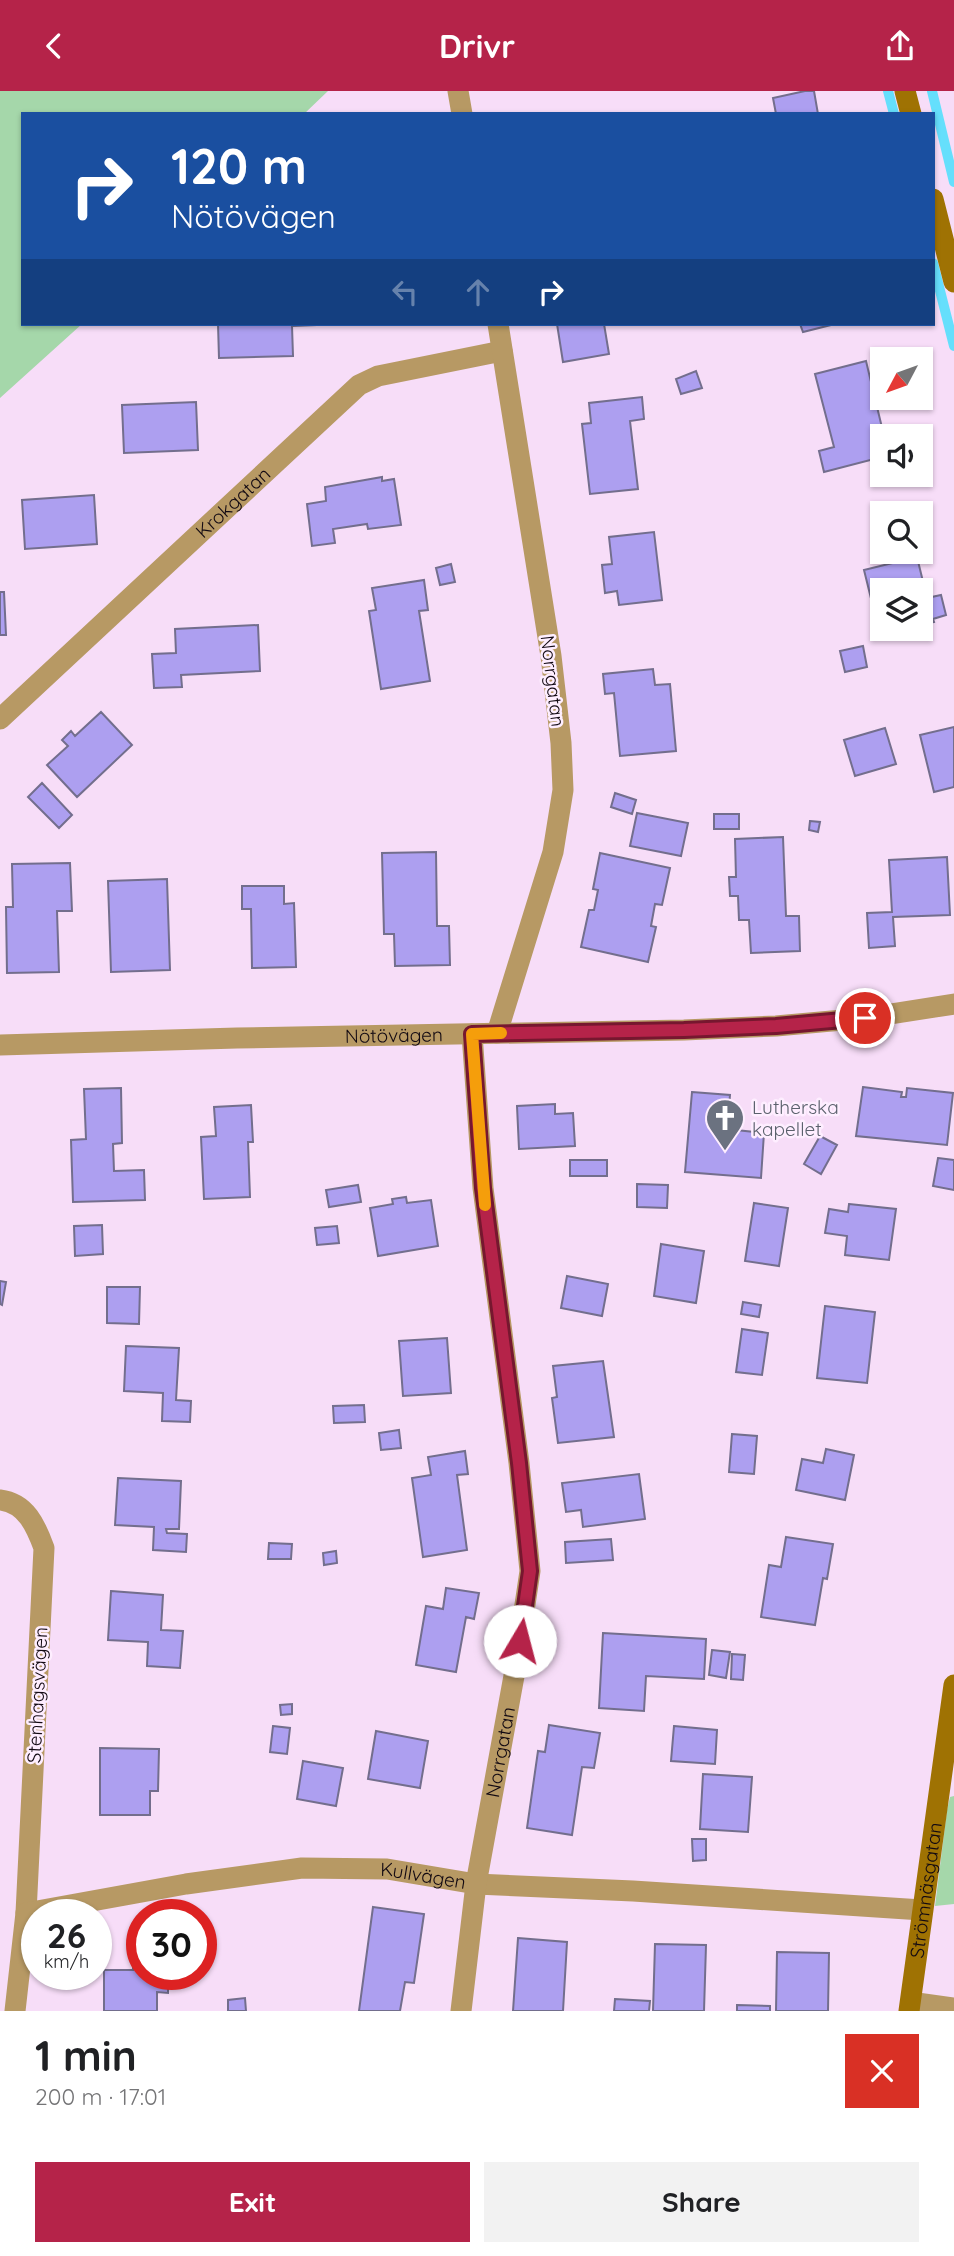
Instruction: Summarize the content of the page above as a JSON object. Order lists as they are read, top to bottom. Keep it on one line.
{"streets":{"street":["Krokgatan","Norrgatan","Nötövägen","Stenhagsvägen","Kullvägen","Strömnäsgatan"]},"crossings":[["Krokgatan","Norrgatan"],["Norrgatan","Nötövägen"],["Norrgatan","Kullvägen"],["Kullvägen","Strömnäsgatan"]],"places":{"church":["Lutherska kapellet"]},"north":"bottom left","page":{"header":"Drivr","turn":["120 m","Nötövägen"],"speed":"26 km/h","limit":"30","heading":["1 min","200 m · 17:01"],"buttons":["Exit","Share"]}}
